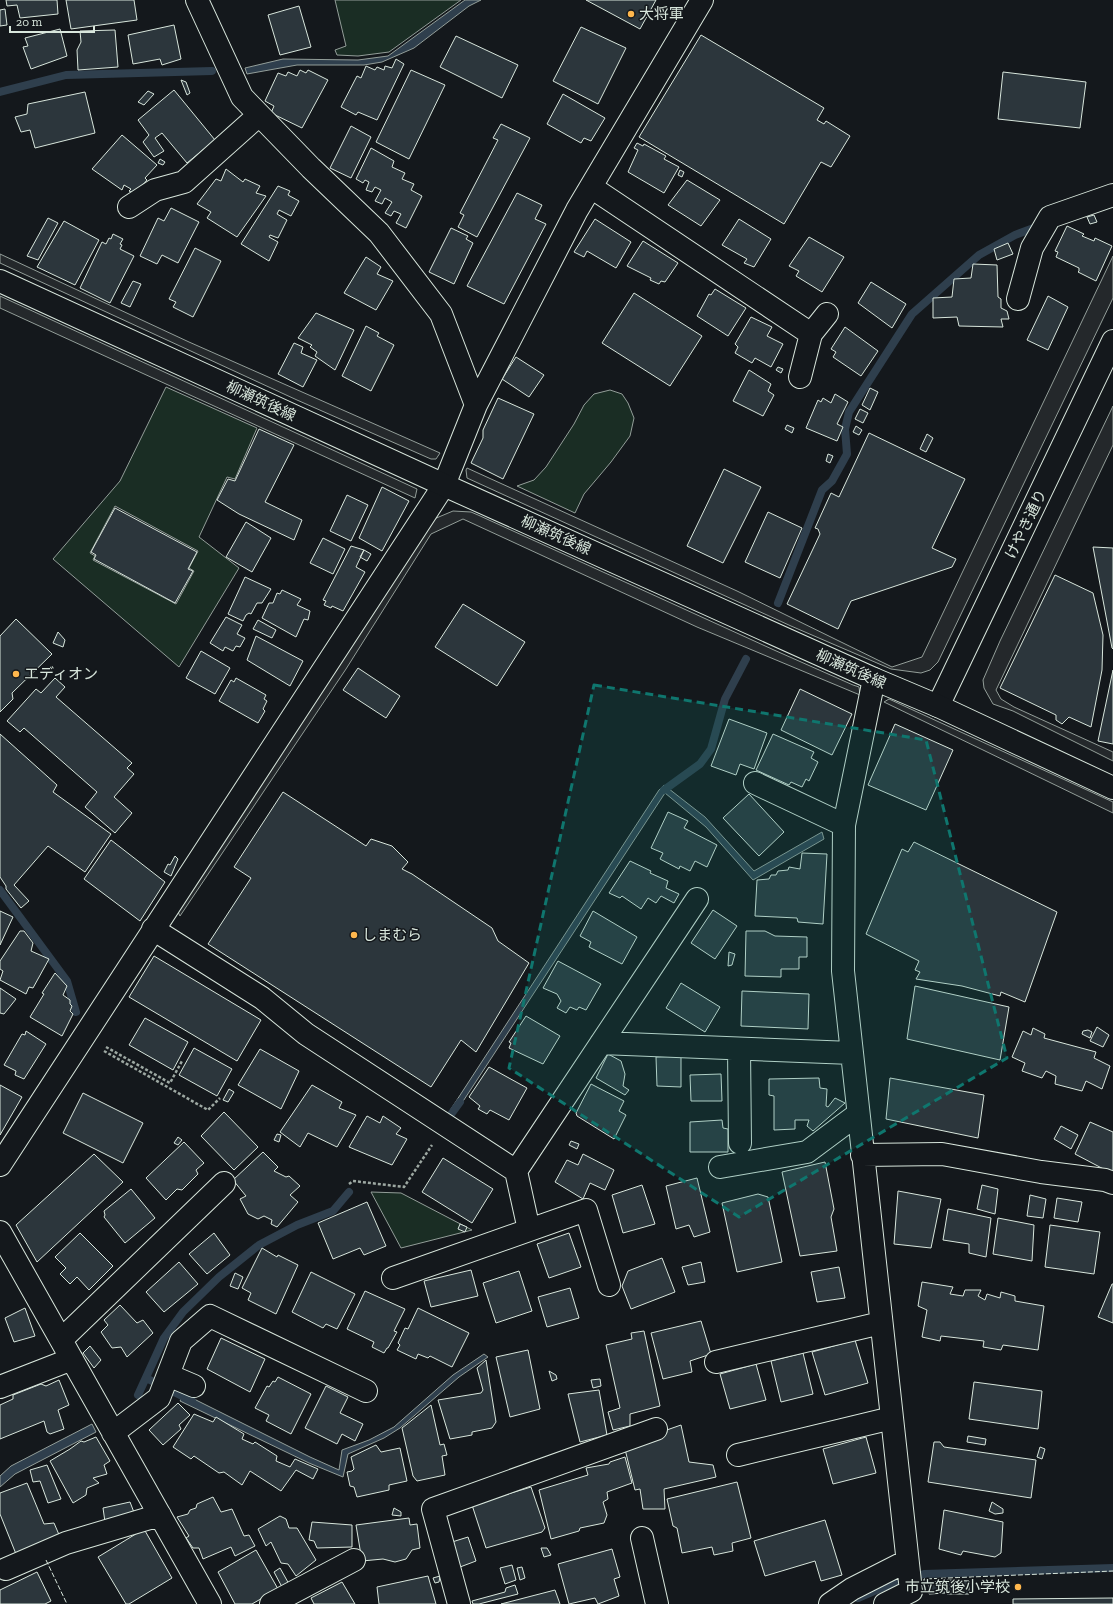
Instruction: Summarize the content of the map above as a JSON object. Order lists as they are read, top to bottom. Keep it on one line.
{"streets":{"street":["柳瀬筑後線","けやき通り"]},"crossings":[["柳瀬筑後線","けやき通り"]],"places":["大将軍","エディオン","しまむら","市立筑後小学校"],"scale_bar":"20 m"}
